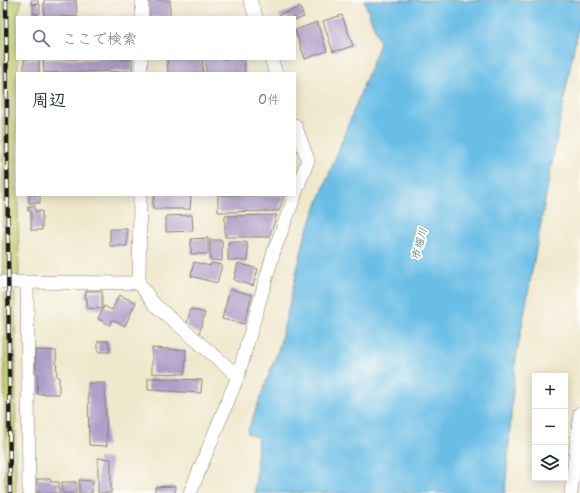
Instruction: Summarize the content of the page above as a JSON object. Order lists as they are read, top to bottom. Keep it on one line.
{"water":["市堀川"],"page":{"search":"ここで検索","heading":["周辺","0件"],"map_buttons":["+","−"]}}
